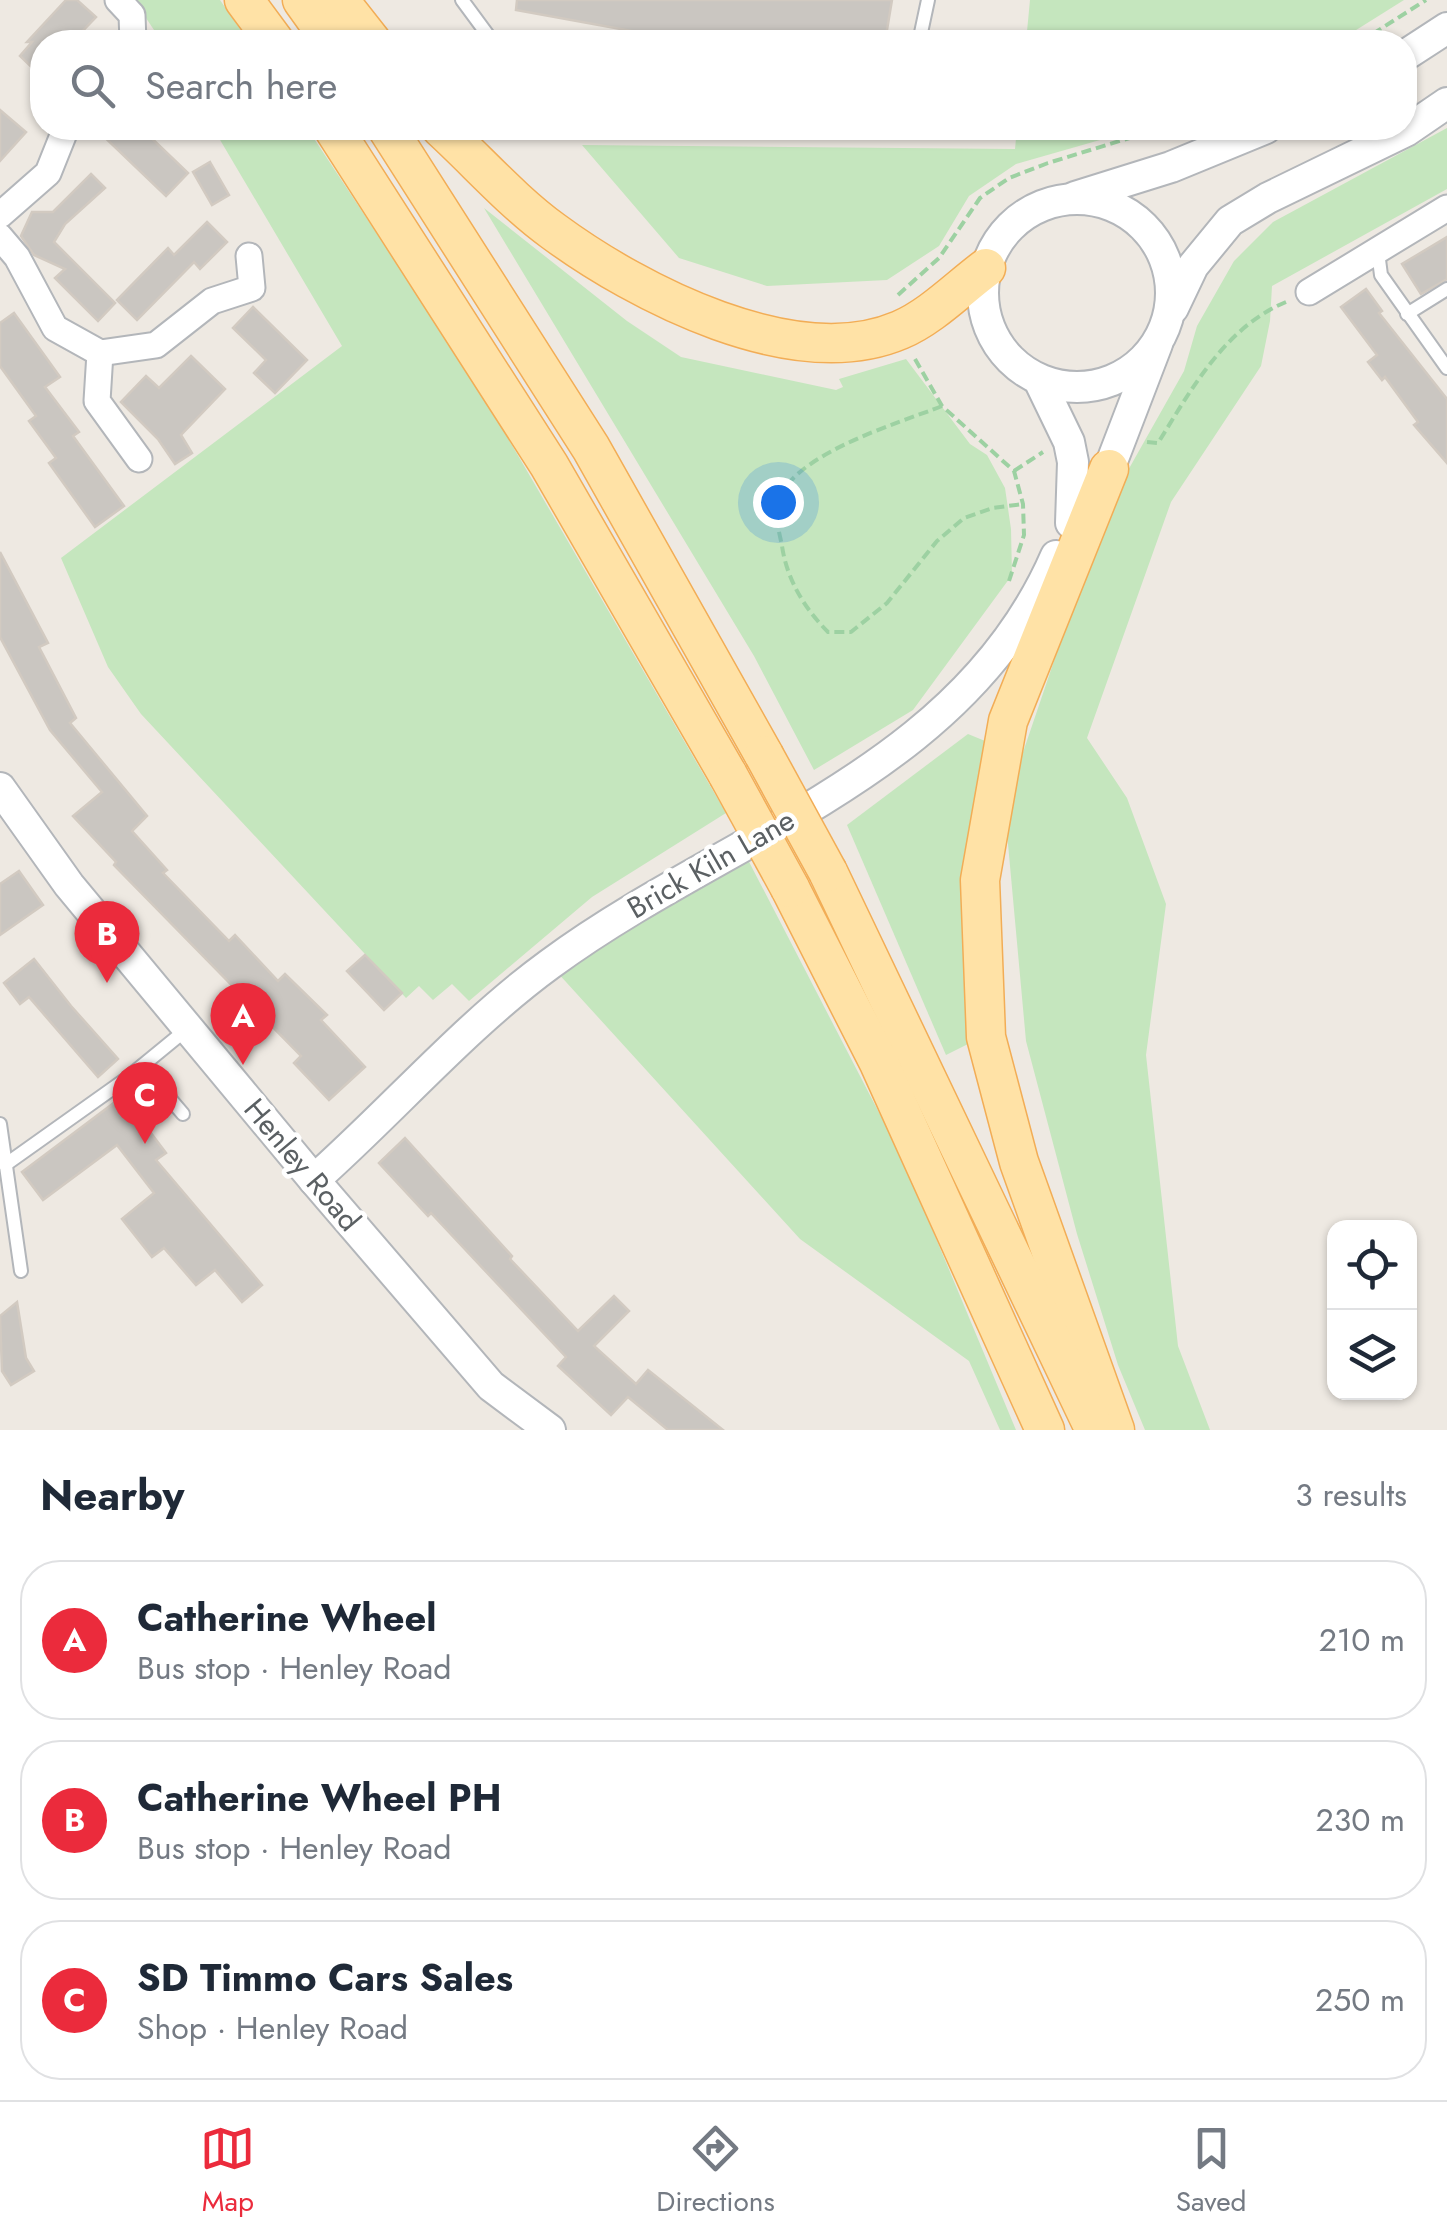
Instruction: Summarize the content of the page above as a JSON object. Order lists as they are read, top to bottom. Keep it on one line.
{"streets":{"street":["Brick Kiln Lane","Henley Road"]},"crossings":[["Brick Kiln Lane","Henley Road"]],"page":{"search":"Search here","pins":["B","A","C"],"heading":["Nearby","3 results"],"list":[{"mark":"A","name":"Catherine Wheel","note":"Bus stop · Henley Road","value":"210 m"},{"mark":"B","name":"Catherine Wheel PH","note":"Bus stop · Henley Road","value":"230 m"},{"mark":"C","name":"SD Timmo Cars Sales","note":"Shop · Henley Road","value":"250 m"}],"nav":["Map","Directions","Saved"]}}
